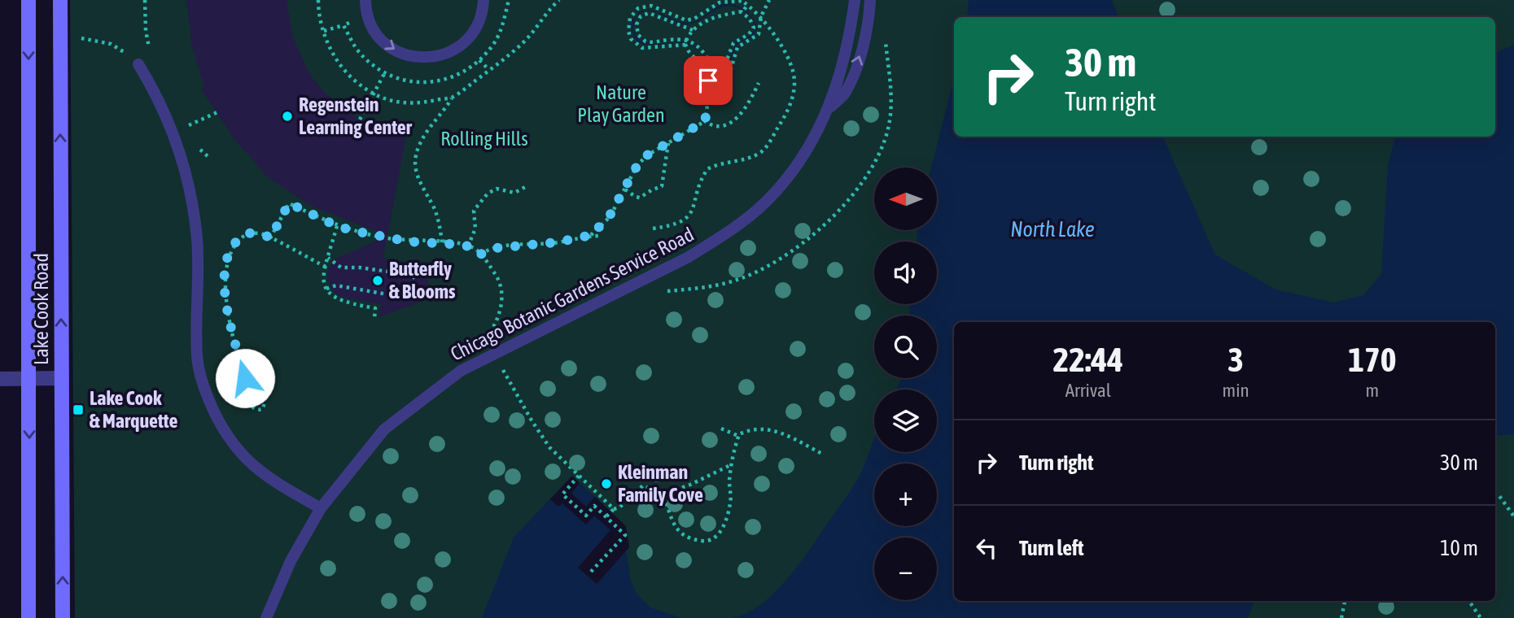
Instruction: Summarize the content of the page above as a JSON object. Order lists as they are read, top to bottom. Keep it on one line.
{"streets":{"main road":["Lake Cook Road"],"lane":["Chicago Botanic Gardens Service Road"]},"water":["North Lake"],"parks":["Nature Play Garden","Rolling Hills"],"places":{"other":["Regenstein Learning Center","Butterfly & Blooms","Kleinman Family Cove"],"transit":["Lake Cook & Marquette"]},"north":"left","page":{"turn":["30 m","Turn right"],"map_buttons":["+","−"],"eta":["22:44","Arrival","3","min","170","m"],"list":[{"name":"Turn right","value":"30 m"},{"name":"Turn left","value":"10 m"}]}}
